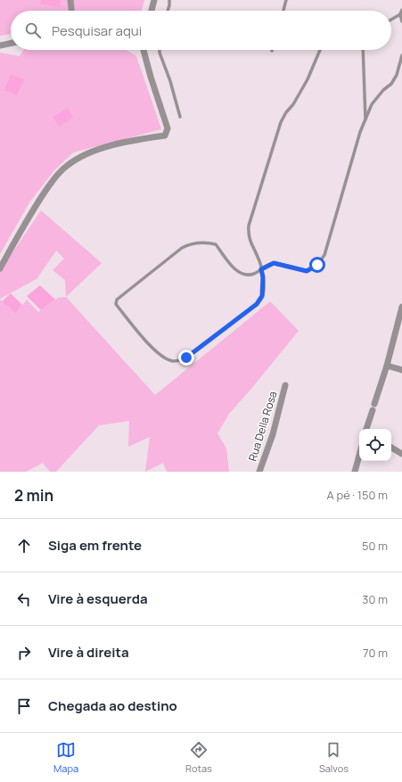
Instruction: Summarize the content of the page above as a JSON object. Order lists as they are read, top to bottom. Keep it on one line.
{"streets":{"street":["Rua Della Rosa"]},"page":{"search":"Pesquisar aqui","heading":["2 min","A pé · 150 m"],"list":[["Siga em frente","50 m"],["Vire à esquerda","30 m"],["Vire à direita","70 m"],"Chegada ao destino"],"nav":["Mapa","Rotas","Salvos"]}}
